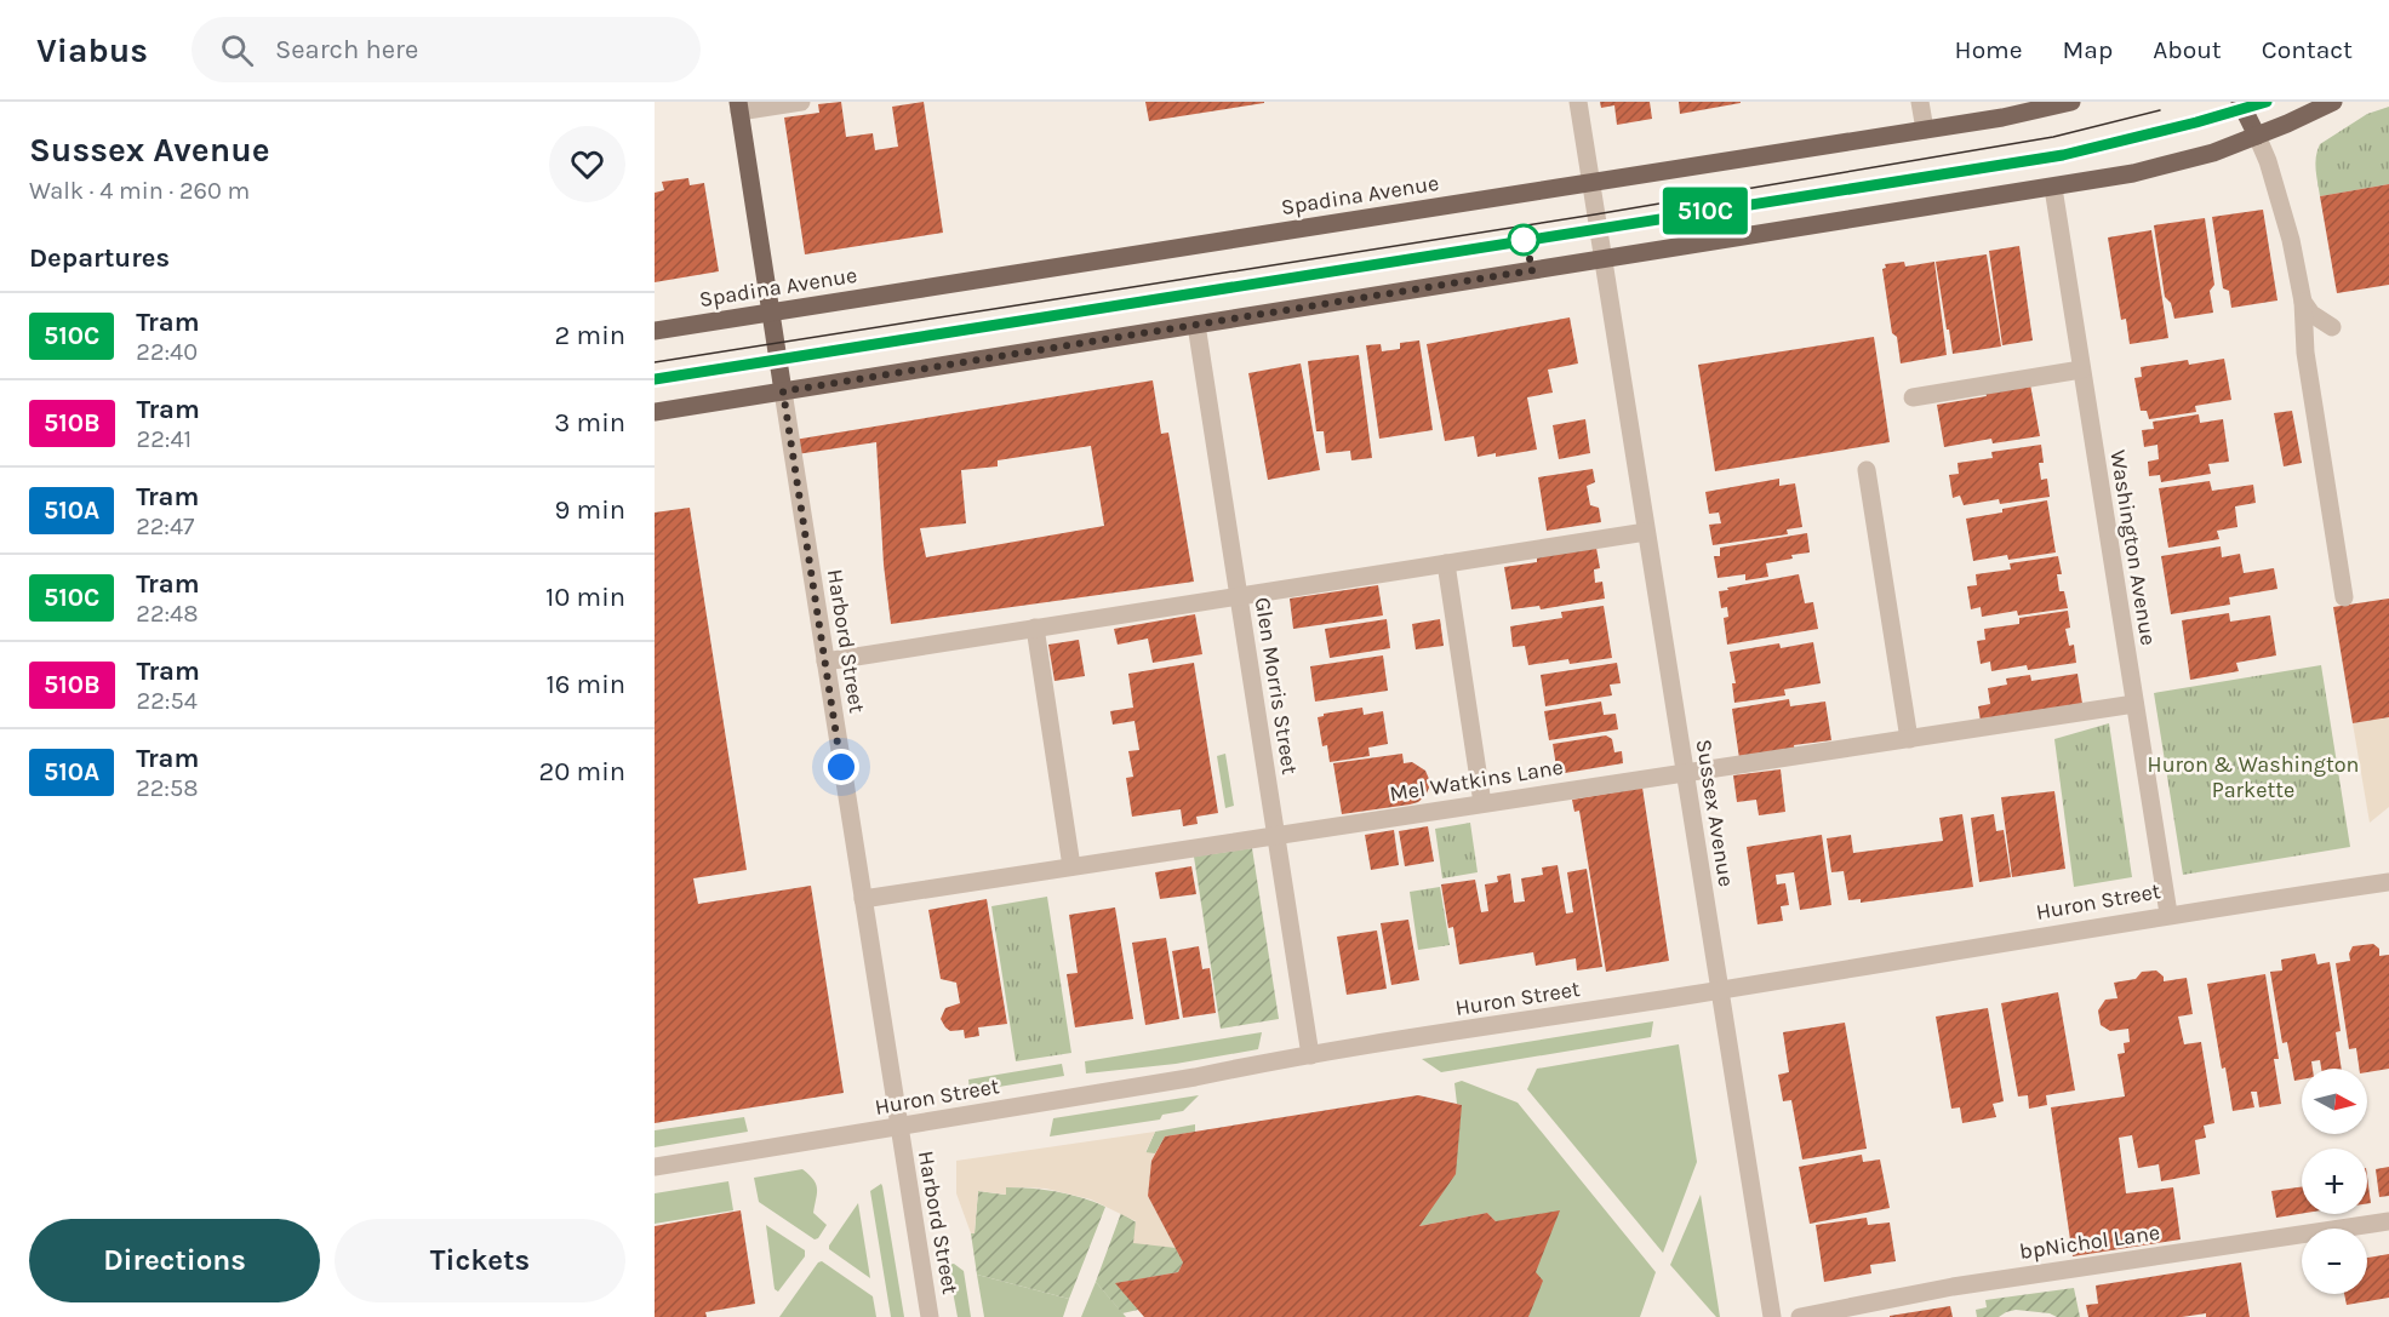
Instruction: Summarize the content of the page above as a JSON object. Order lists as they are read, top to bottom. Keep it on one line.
{"streets":{"main road":["Spadina Avenue","Harbord Street"],"street":["Washington Avenue","Glen Morris Street","Mel Watkins Lane","Sussex Avenue","Huron Street","bpNichol Lane"]},"crossings":[["Spadina Avenue","Harbord Street"],["Spadina Avenue","Sussex Avenue"],["Washington Avenue","Mel Watkins Lane"],["Washington Avenue","Huron Street"],["Harbord Street","Mel Watkins Lane"],["Harbord Street","Huron Street"],["Glen Morris Street","Mel Watkins Lane"],["Glen Morris Street","Huron Street"],["Mel Watkins Lane","Sussex Avenue"],["Sussex Avenue","Huron Street"]],"parks":["Huron & Washington Parkette"],"lines":["tram line 510C"],"north":"right","page":{"header":"Viabus","search":"Search here","nav":["Home","Map","About","Contact"],"heading":[["Sussex Avenue","Walk · 4 min · 260 m"],"Departures"],"on_map":"510C","list":[{"mark":"510C","name":"Tram","note":"22:40","value":"2 min"},{"mark":"510B","name":"Tram","note":"22:41","value":"3 min"},{"mark":"510A","name":"Tram","note":"22:47","value":"9 min"},{"mark":"510C","name":"Tram","note":"22:48","value":"10 min"},{"mark":"510B","name":"Tram","note":"22:54","value":"16 min"},{"mark":"510A","name":"Tram","note":"22:58","value":"20 min"}],"map_buttons":["+","−"],"buttons":["Directions","Tickets"]}}
